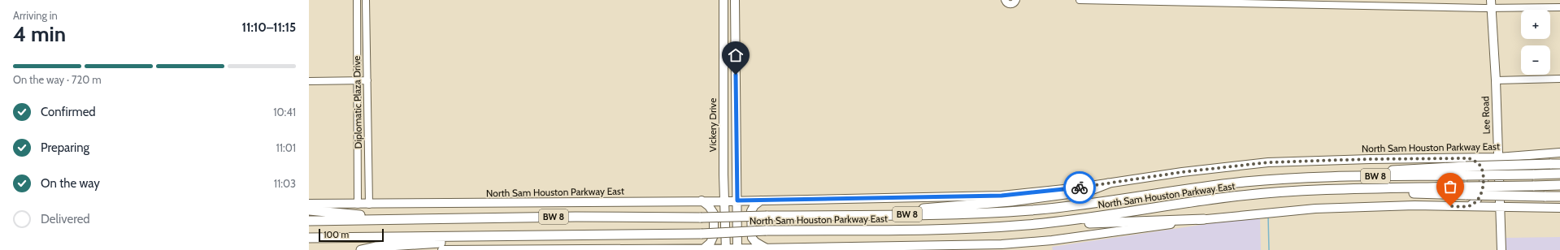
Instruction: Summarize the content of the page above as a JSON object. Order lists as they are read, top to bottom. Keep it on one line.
{"streets":{"highway":["North Sam Houston Parkway East","BW 8"],"main road":["Lee Road","Vickery Drive"],"street":["Diplomatic Plaza Drive"]},"crossings":[["Diplomatic Plaza Drive","North Sam Houston Parkway East"],["Lee Road","North Sam Houston Parkway East"],["Vickery Drive","North Sam Houston Parkway East"]],"scale_bar":"100 m","page":{"heading":["4 min","Arriving in","11:10–11:15"],"map_buttons":["+","−"],"bar":"On the way · 720 m","list":[["Confirmed","10:41"],["Preparing","11:01"],["On the way","11:03"],"Delivered"],"scale":"100 m"}}
